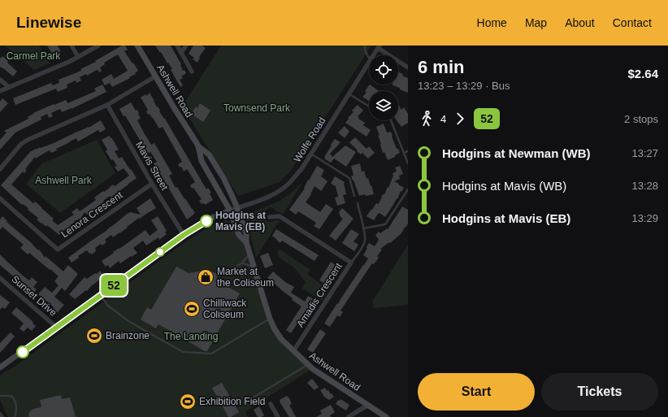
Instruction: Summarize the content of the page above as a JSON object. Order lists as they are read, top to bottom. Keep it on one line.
{"streets":{"street":["Ashwell Road","Wolfe Road","Mavis Street","Lenora Crescent","Amadis Crescent","Sunset Drive"]},"crossings":[["Ashwell Road","Wolfe Road"],["Ashwell Road","Amadis Crescent"],["Mavis Street","Lenora Crescent"]],"parks":["Carmel Park","Townsend Park","Ashwell Park","The Landing"],"places":{"other":["Hodgins at Mavis (EB)"],"shop":["Market at the Coliseum"],"sports":["Chilliwack Coliseum","Brainzone","Exhibition Field"]},"lines":["bus line 52"],"page":{"header":"Linewise","nav":["Home","Map","About","Contact"],"on_map":"52","heading":["6 min","13:23 – 13:29 · Bus","$2.64"],"legs":["4","52","2 stops"],"list":[{"name":"Hodgins at Newman (WB)","value":"13:27"},{"name":"Hodgins at Mavis (WB)","value":"13:28"},{"name":"Hodgins at Mavis (EB)","value":"13:29"}],"buttons":["Start","Tickets"]}}
